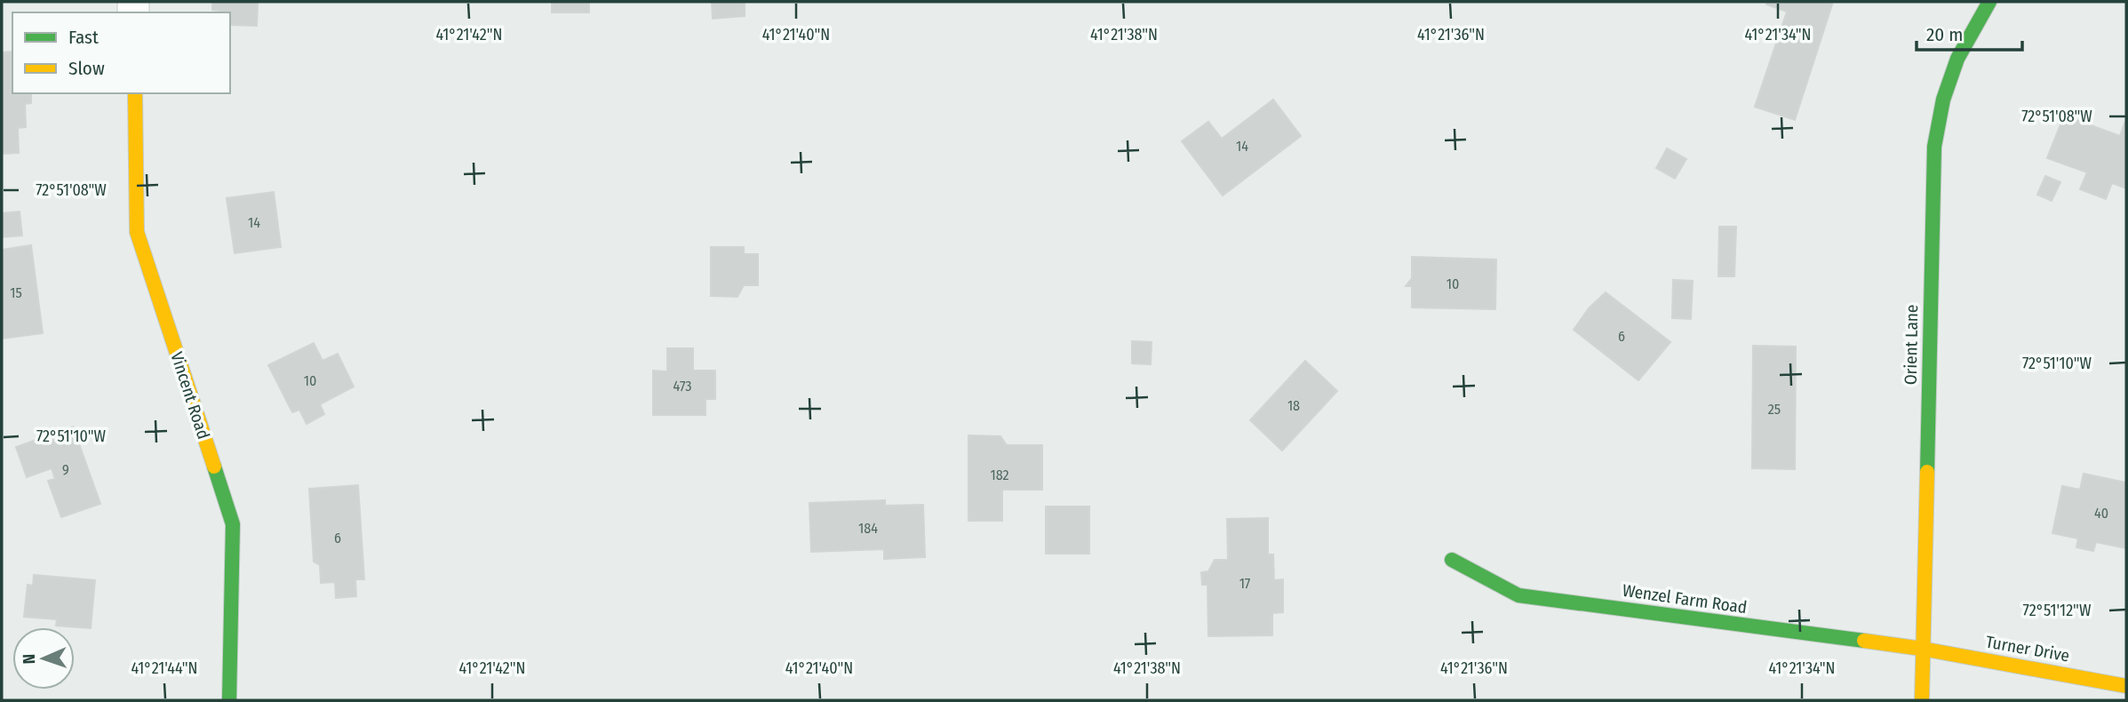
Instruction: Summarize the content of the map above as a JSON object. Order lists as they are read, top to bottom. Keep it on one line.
{"streets":{"street":["Orient Lane","Vincent Road","Wenzel Farm Road","Turner Drive"]},"crossings":[["Orient Lane","Wenzel Farm Road"],["Orient Lane","Turner Drive"],["Wenzel Farm Road","Turner Drive"]],"house_numbers":["14","14","10","15","6","10","473","18","25","9","182","40","184","6","17"],"legend":["Fast","Slow"],"scale_bar":"20 m","north":"left","coordinates":["41°21'42\"N","41°21'40\"N","41°21'38\"N","41°21'36\"N","41°21'34\"N","72°51'08\"W","72°51'10\"W","72°51'12\"W","41°21'44\"N"]}
